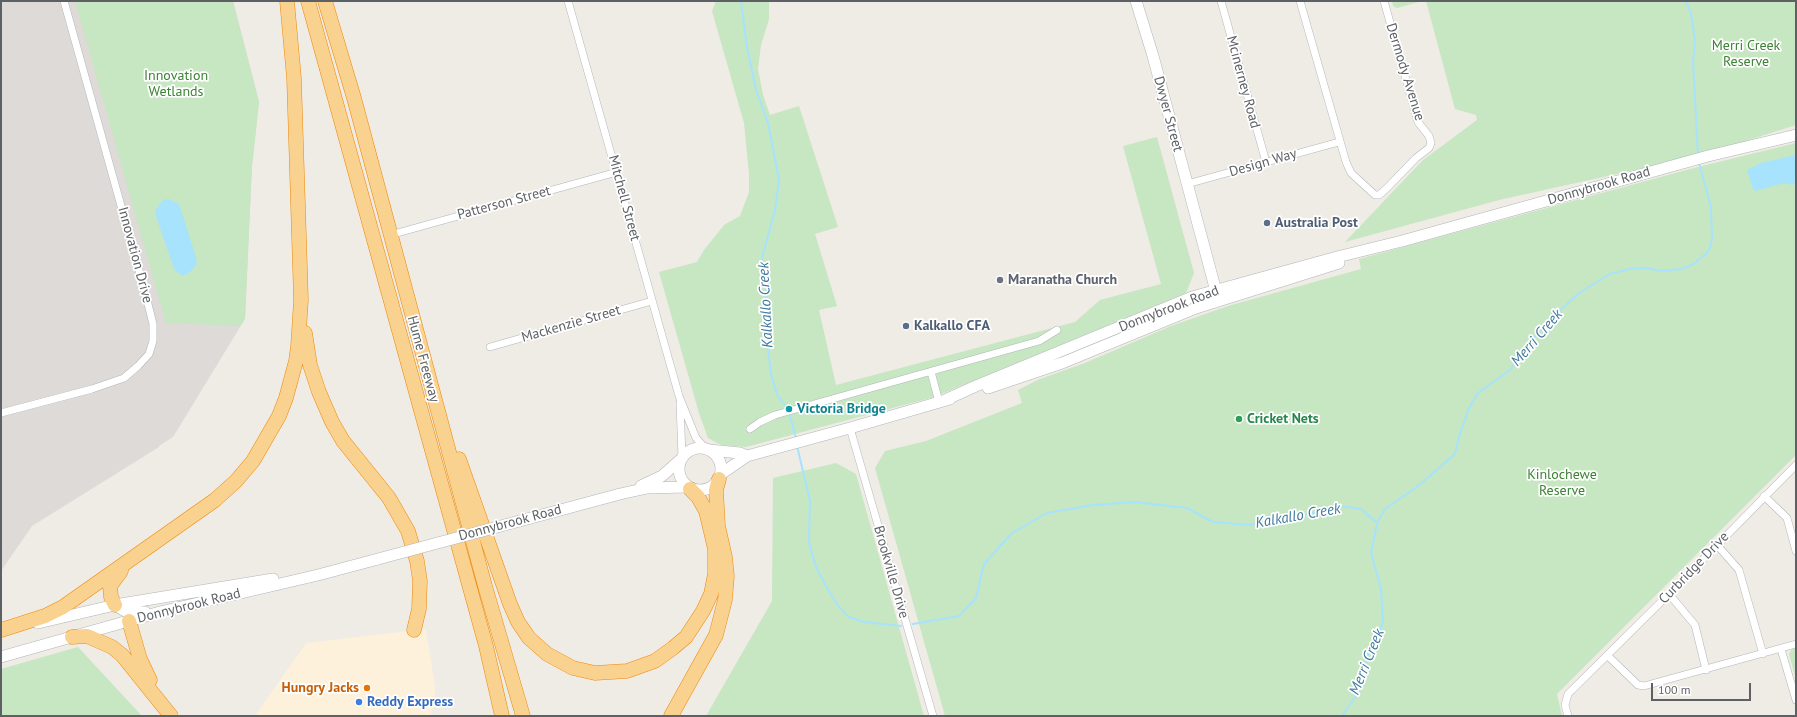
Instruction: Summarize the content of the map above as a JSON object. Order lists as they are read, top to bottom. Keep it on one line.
{"streets":{"highway":["Hume Freeway"],"main road":["Dwyer Street","Donnybrook Road"],"street":["Dermody Avenue","Mcinerney Road","Design Way","Mitchell Street","Patterson Street","Innovation Drive","Mackenzie Street","Curbridge Drive","Brookville Drive"]},"crossings":[["Dermody Avenue","Design Way"],["Mcinerney Road","Design Way"],["Dwyer Street","Design Way"],["Dwyer Street","Donnybrook Road"],["Donnybrook Road","Mitchell Street"],["Donnybrook Road","Brookville Drive"],["Mitchell Street","Patterson Street"],["Mitchell Street","Mackenzie Street"],["Patterson Street","Hume Freeway"]],"water":["Kalkallo Creek","Merri Creek"],"parks":["Merri Creek Reserve","Innovation Wetlands","Kinlochewe Reserve"],"places":["Australia Post","Maranatha Church","Kalkallo CFA","Victoria Bridge","Cricket Nets","Hungry Jacks","Reddy Express"],"scale_bar":"100 m"}
